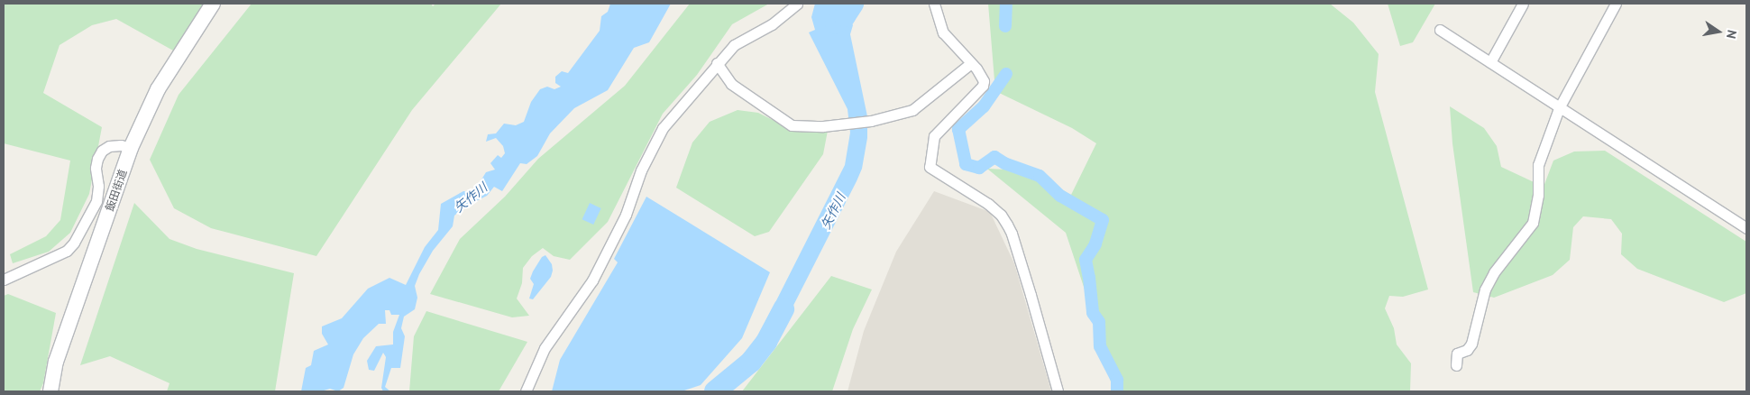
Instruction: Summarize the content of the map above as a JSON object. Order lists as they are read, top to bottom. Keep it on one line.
{"streets":{"street":["飯田街道"]},"water":["矢作川"],"north":"right"}
